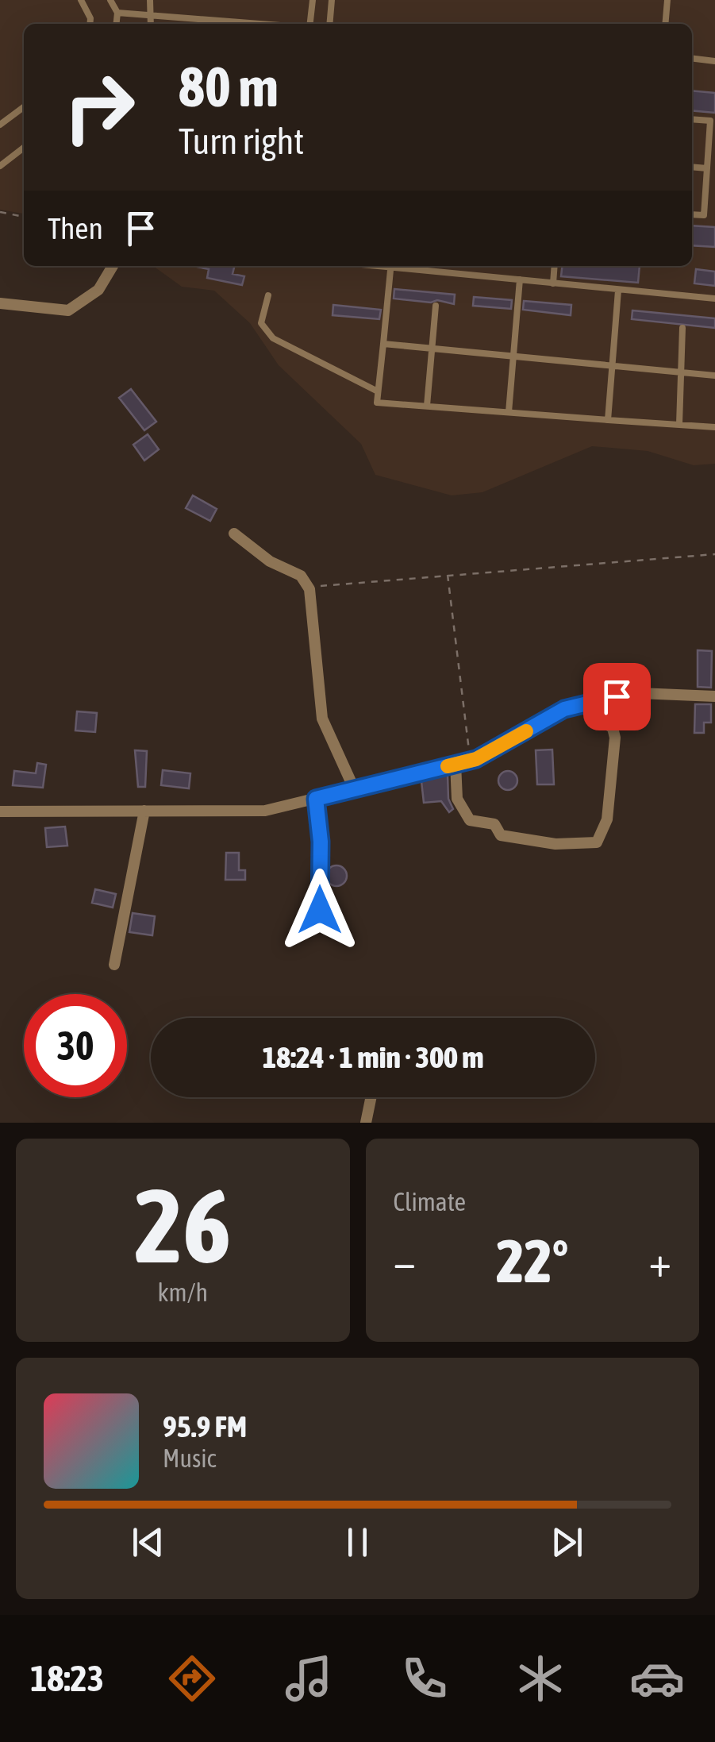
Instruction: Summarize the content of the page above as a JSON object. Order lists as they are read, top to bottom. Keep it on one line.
{"page":{"turn":["80 m","Turn right"],"then":"Then","limit":"30","trip":"18:24 · 1 min · 300 m","tile":[["26","km/h"],"Climate"],"heat":["−","22°","+"],"song":["95.9 FM","Music"],"tabs":"18:23"}}
